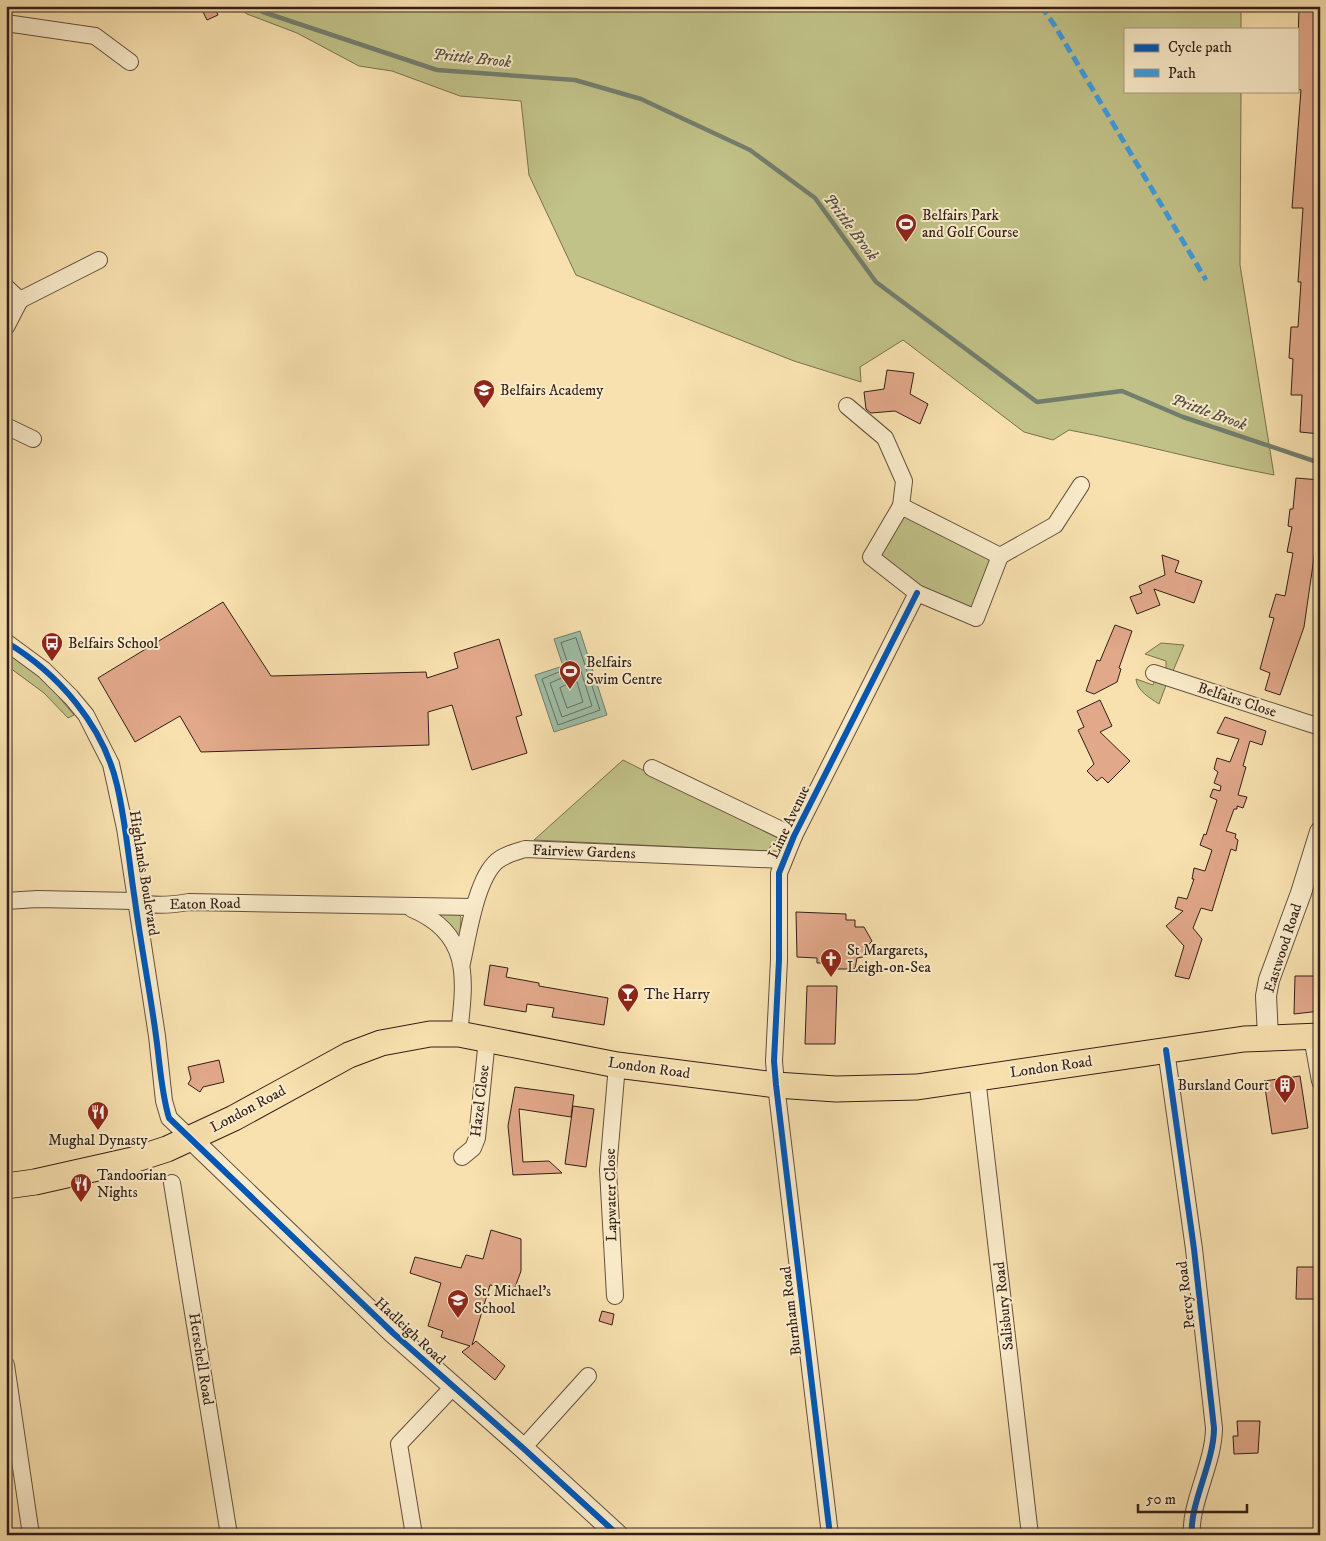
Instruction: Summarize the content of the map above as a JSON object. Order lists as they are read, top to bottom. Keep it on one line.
{"streets":{"main road":["London Road"],"street":["Belfairs Close","Lime Avenue","Fairview Gardens","Highlands Boulevard","Eaton Road","Eastwood Road","Hazel Close","Lapwater Close","Percy Road","Salisbury Road","Burnham Road","Hadleigh Road","Herschell Road"]},"crossings":[["Lime Avenue","Fairview Gardens"],["Lime Avenue","London Road"],["Lime Avenue","Burnham Road"],["Fairview Gardens","Eaton Road"],["Highlands Boulevard","Eaton Road"],["Highlands Boulevard","London Road"],["Highlands Boulevard","Hadleigh Road"],["Eaton Road","London Road"],["Eastwood Road","London Road"],["London Road","Hazel Close"],["London Road","Lapwater Close"],["London Road","Percy Road"],["London Road","Salisbury Road"],["London Road","Burnham Road"],["London Road","Hadleigh Road"]],"water":["Prittle Brook"],"places":{"sports":["Belfairs Park and Golf Course","Belfairs Swim Centre"],"school or university":["Belfairs Academy","St. Michael's School"],"bus stop":["Belfairs School"],"church":["St Margarets, Leigh-on-Sea"],"bar":["The Harry"],"building":["Bursland Court"],"restaurant":["Mughal Dynasty","Tandoorian Nights"]},"legend":["Cycle path","Path"],"scale_bar":"50 m"}
